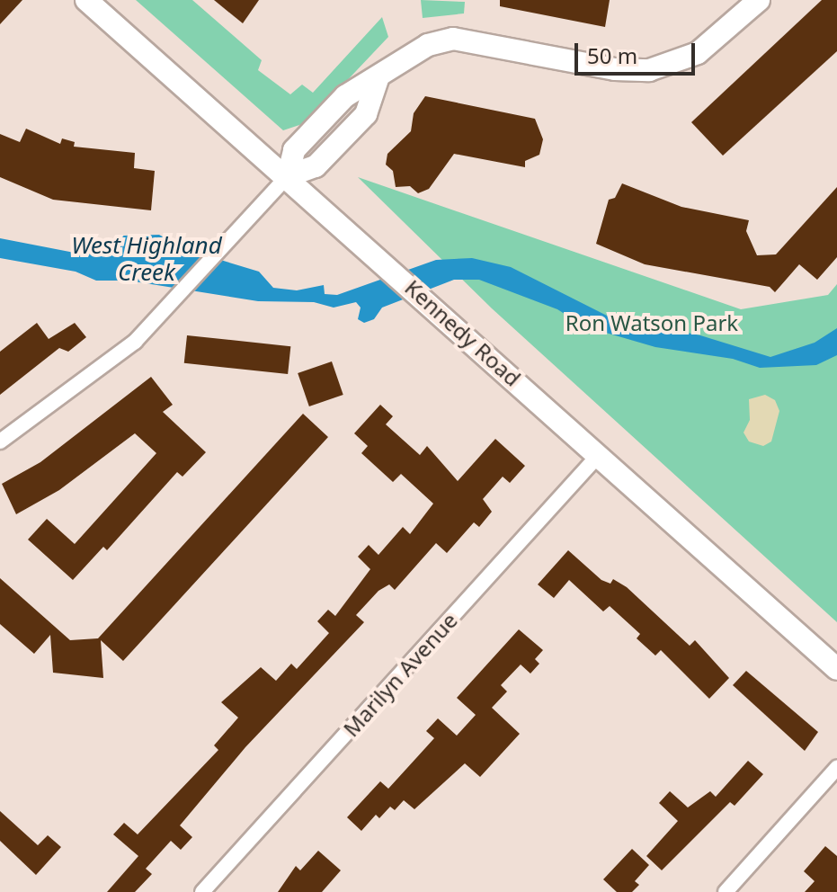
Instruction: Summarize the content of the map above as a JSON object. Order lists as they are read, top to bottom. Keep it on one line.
{"streets":{"main road":["Kennedy Road"],"street":["Marilyn Avenue"]},"crossings":[["Kennedy Road","Marilyn Avenue"]],"water":["West Highland Creek"],"parks":["Ron Watson Park"],"scale_bar":"50 m"}
